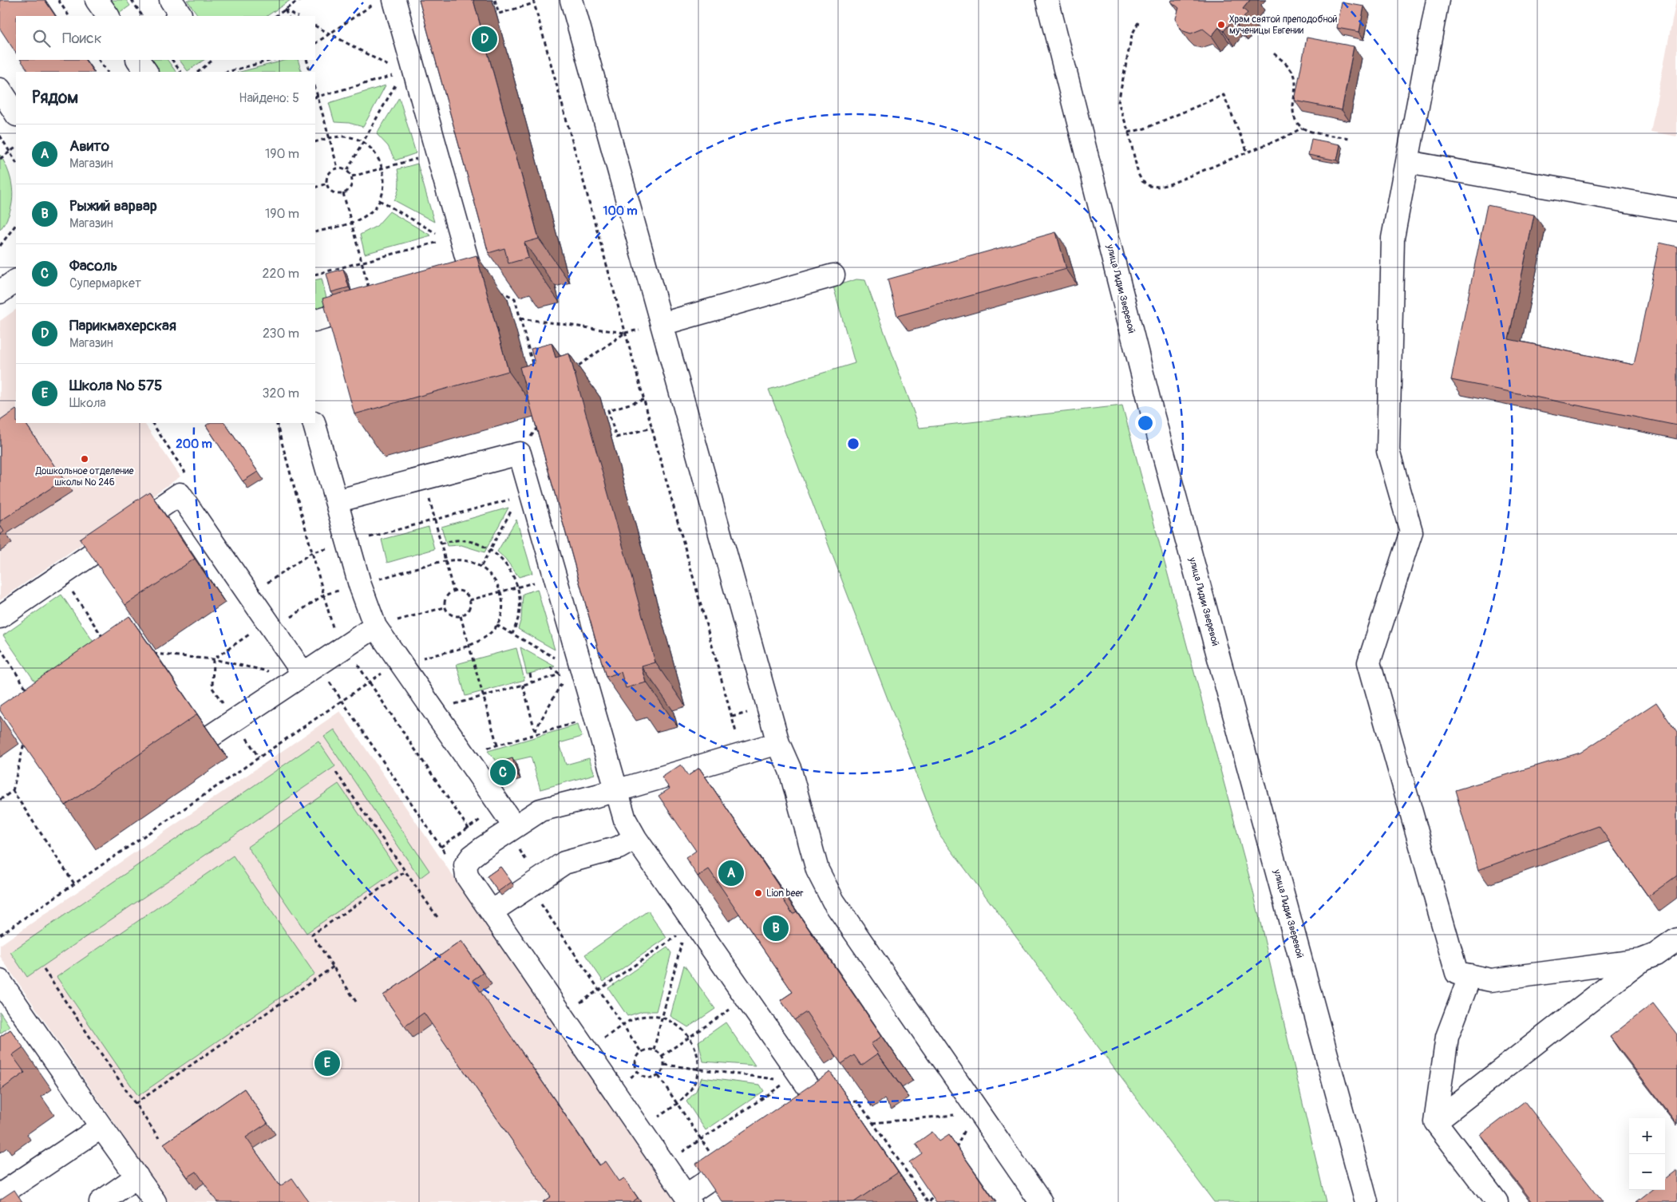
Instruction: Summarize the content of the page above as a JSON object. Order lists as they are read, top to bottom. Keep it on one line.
{"streets":{"street":["улица Лидии Зверевой"]},"places":["Храм святой преподобной мученицы Евгении","Дошкольное отделение школы № 246","Lion beer"],"page":{"search":"Поиск","pins":["D","C","A","B","E"],"heading":["Рядом","Найдено: 5"],"list":[{"mark":"A","name":"Авито","note":"Магазин","value":"190 m"},{"mark":"B","name":"Рыжий варвар","note":"Магазин","value":"190 m"},{"mark":"C","name":"Фасоль","note":"Супермаркет","value":"220 m"},{"mark":"D","name":"Парикмахерская","note":"Магазин","value":"230 m"},{"mark":"E","name":"Школа № 575","note":"Школа","value":"320 m"}],"map_buttons":["+","−"]},"rings":["100 m","200 m"]}
